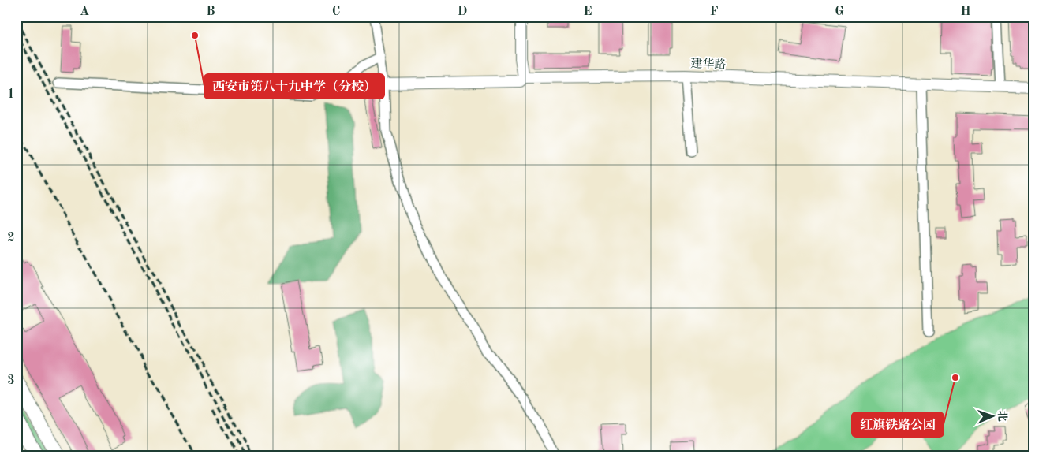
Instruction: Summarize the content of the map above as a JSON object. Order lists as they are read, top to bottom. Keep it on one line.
{"streets":{"street":["建华路"]},"places":["西安市第八十九中学（分校）","红旗铁路公园"],"north":"right","grid":{"columns":["A","B","C","D","E","F","G","H"],"rows":["1","2","3"]}}
